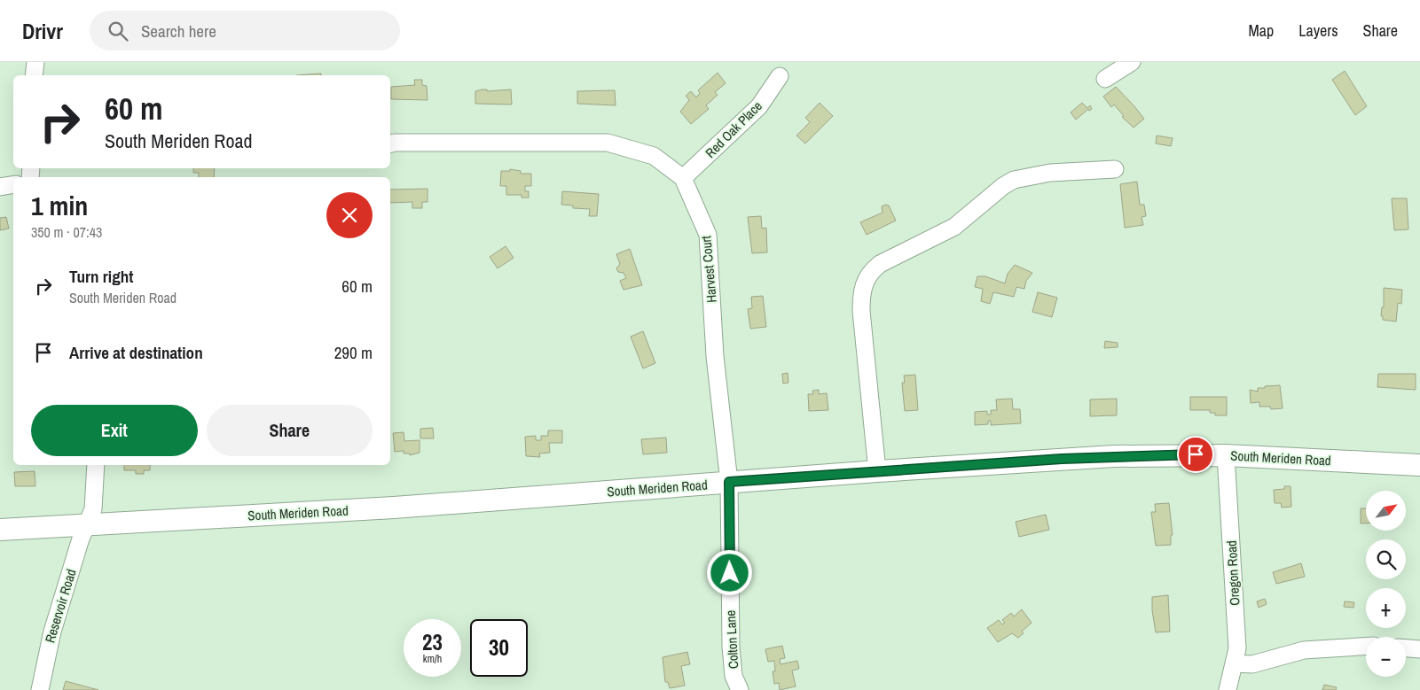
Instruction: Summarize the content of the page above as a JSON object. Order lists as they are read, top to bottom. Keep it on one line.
{"streets":{"main road":["South Meriden Road"],"street":["Red Oak Place","Harvest Court","Oregon Road","Reservoir Road","Colton Lane"]},"crossings":[["Red Oak Place","Harvest Court"],["Harvest Court","South Meriden Road"],["Harvest Court","Colton Lane"],["South Meriden Road","Oregon Road"],["South Meriden Road","Reservoir Road"],["South Meriden Road","Colton Lane"]],"north":"top right","page":{"header":"Drivr","search":"Search here","nav":["Map","Layers","Share"],"turn":["60 m","South Meriden Road"],"heading":["1 min","350 m · 07:43"],"list":[{"name":"Turn right","note":"South Meriden Road","value":"60 m"},{"name":"Arrive at destination","value":"290 m"}],"buttons":["Exit","Share"],"map_buttons":["+","−"],"speed":"23 km/h","limit":"30"}}
